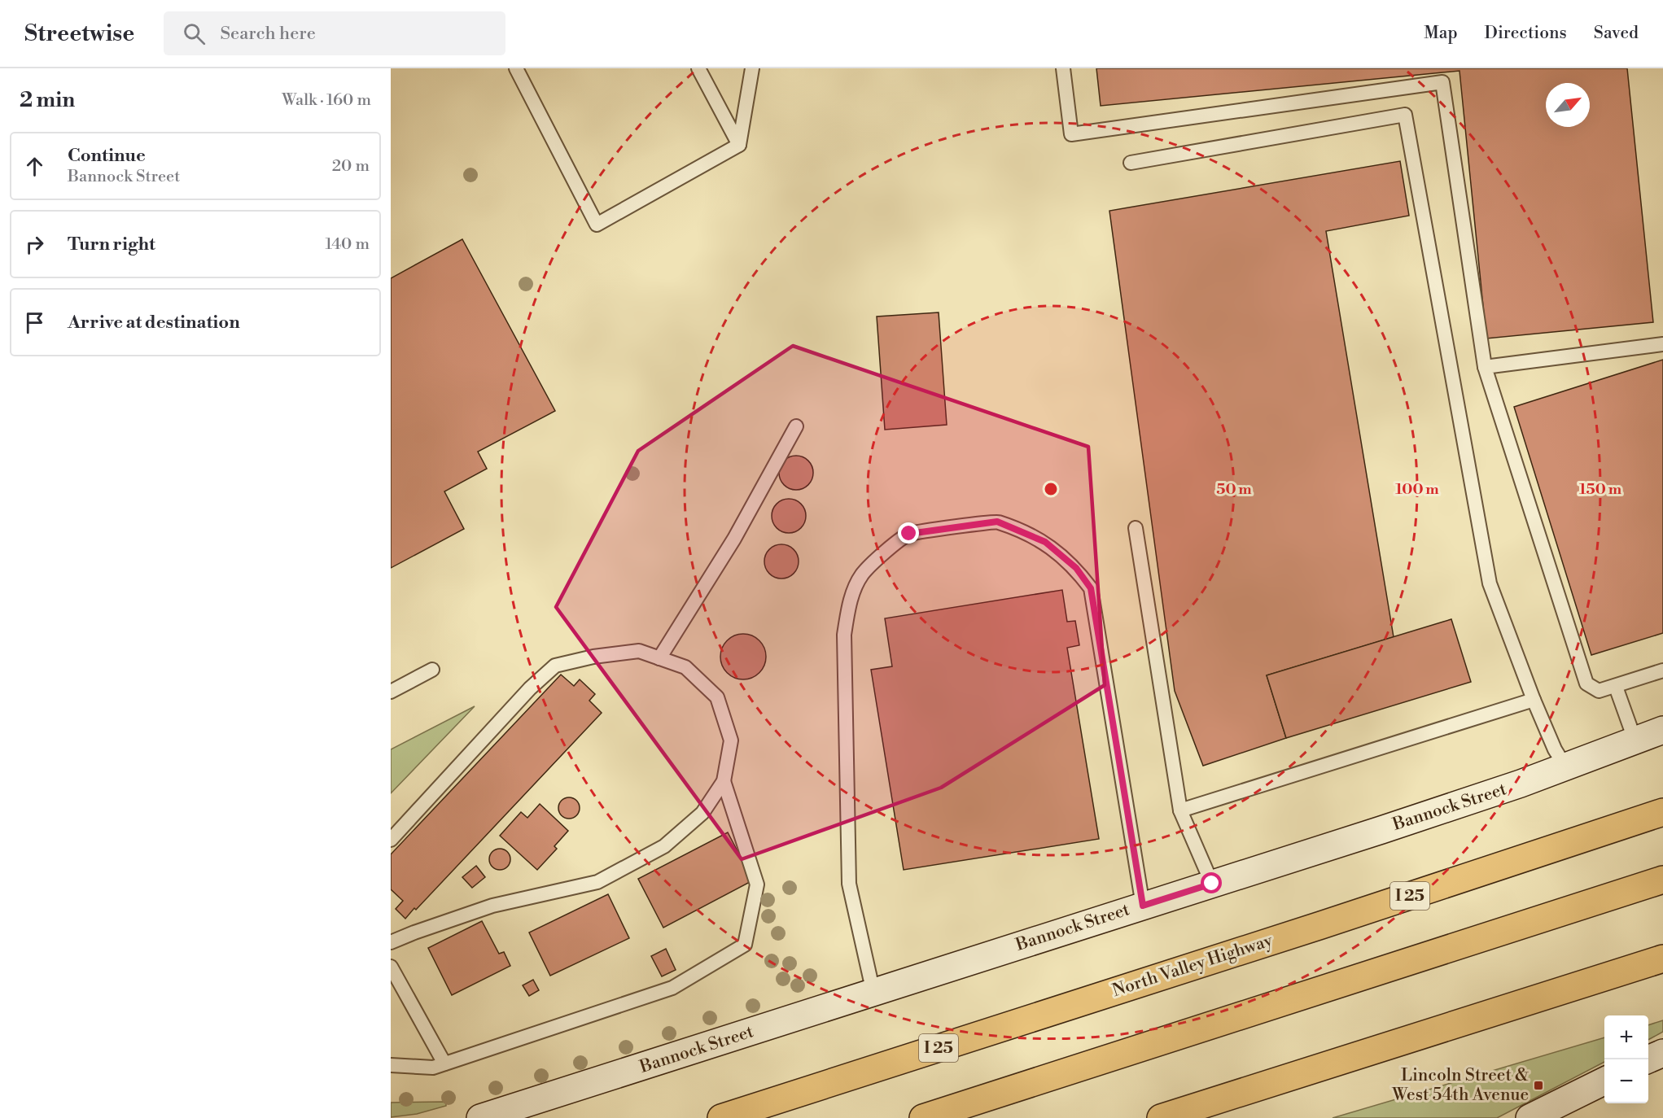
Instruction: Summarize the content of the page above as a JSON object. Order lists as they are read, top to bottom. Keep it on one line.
{"streets":{"highway":["I 25","North Valley Highway"],"street":["Bannock Street"]},"places":{"transit":["Lincoln Street & West 54th Avenue"]},"north":"top right","page":{"header":"Streetwise","search":"Search here","nav":["Map","Directions","Saved"],"heading":["2 min","Walk · 160 m"],"list":[["Continue","Bannock Street","20 m"],["Turn right","140 m"],"Arrive at destination"],"map_buttons":["+","−"]},"rings":["50 m","100 m","150 m"]}
